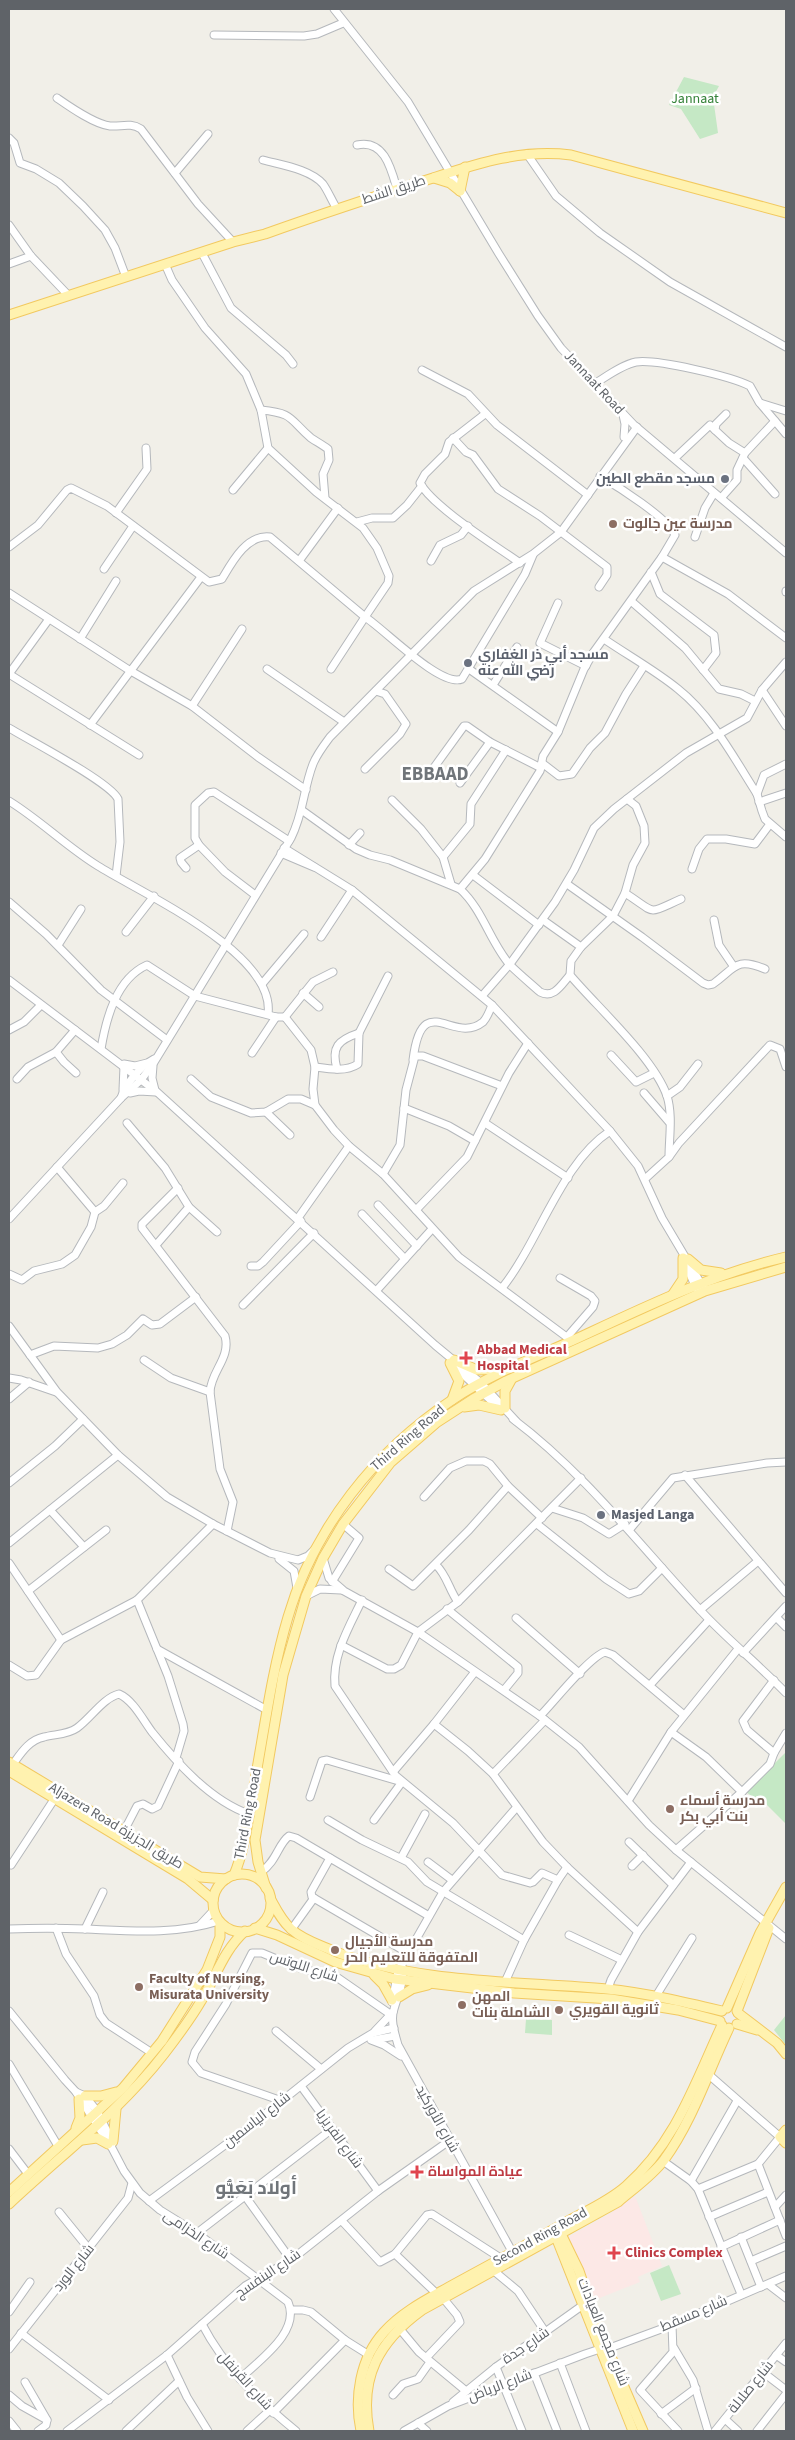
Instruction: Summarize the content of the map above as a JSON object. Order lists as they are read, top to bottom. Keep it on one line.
{"streets":{"main road":["طريق الشط","Third Ring Road","Aljazera Road طريق الجزيزة","Second Ring Road","شارع مجمع العيادات"],"street":["Jannaat Road","شارع اللوتس","شارع الأوركيد","شارع الياسمين","شارع الفريزيا","شارع الخزامى","شارع الورد","شارع البنفسج","شارع مسقط","شارع جدة","شارع القرنفل","شارع الرياض","شارع صلالة"]},"crossings":[["طريق الشط","Jannaat Road"],["Third Ring Road","Aljazera Road طريق الجزيزة"],["شارع اللوتس","شارع الأوركيد"],["شارع اللوتس","شارع الياسمين"],["شارع الأوركيد","Second Ring Road"],["شارع الأوركيد","شارع البنفسج"],["شارع الياسمين","شارع الفريزيا"],["شارع الياسمين","شارع الخزامى"],["شارع الفريزيا","شارع البنفسج"],["شارع الخزامى","شارع الورد"],["شارع الخزامى","شارع البنفسج"],["Second Ring Road","شارع مجمع العيادات"],["شارع البنفسج","شارع القرنفل"],["شارع مسقط","شارع مجمع العيادات"],["شارع مسقط","شارع الرياض"],["شارع مجمع العيادات","شارع جدة"],["شارع مجمع العيادات","شارع الرياض"],["شارع جدة","شارع الرياض"]],"districts":["EBBAAD","أولاد بَعَيُّو"],"parks":["Jannaat"],"places":{"other":["مسجد مقطع الطين","مدرسة عين جالوت","مسجد أبي ذر الغفاري رضي الله عنه","Masjed Langa","مدرسة أسماء بنت أبي بكر","مدرسة الأجيال المتفوقة للتعليم الحر","Faculty of Nursing, Misurata University","المهن الشاملة بنات","ثانوية القويري"],"health":["Abbad Medical Hospital","عيادة المواساة","Clinics Complex"]}}
